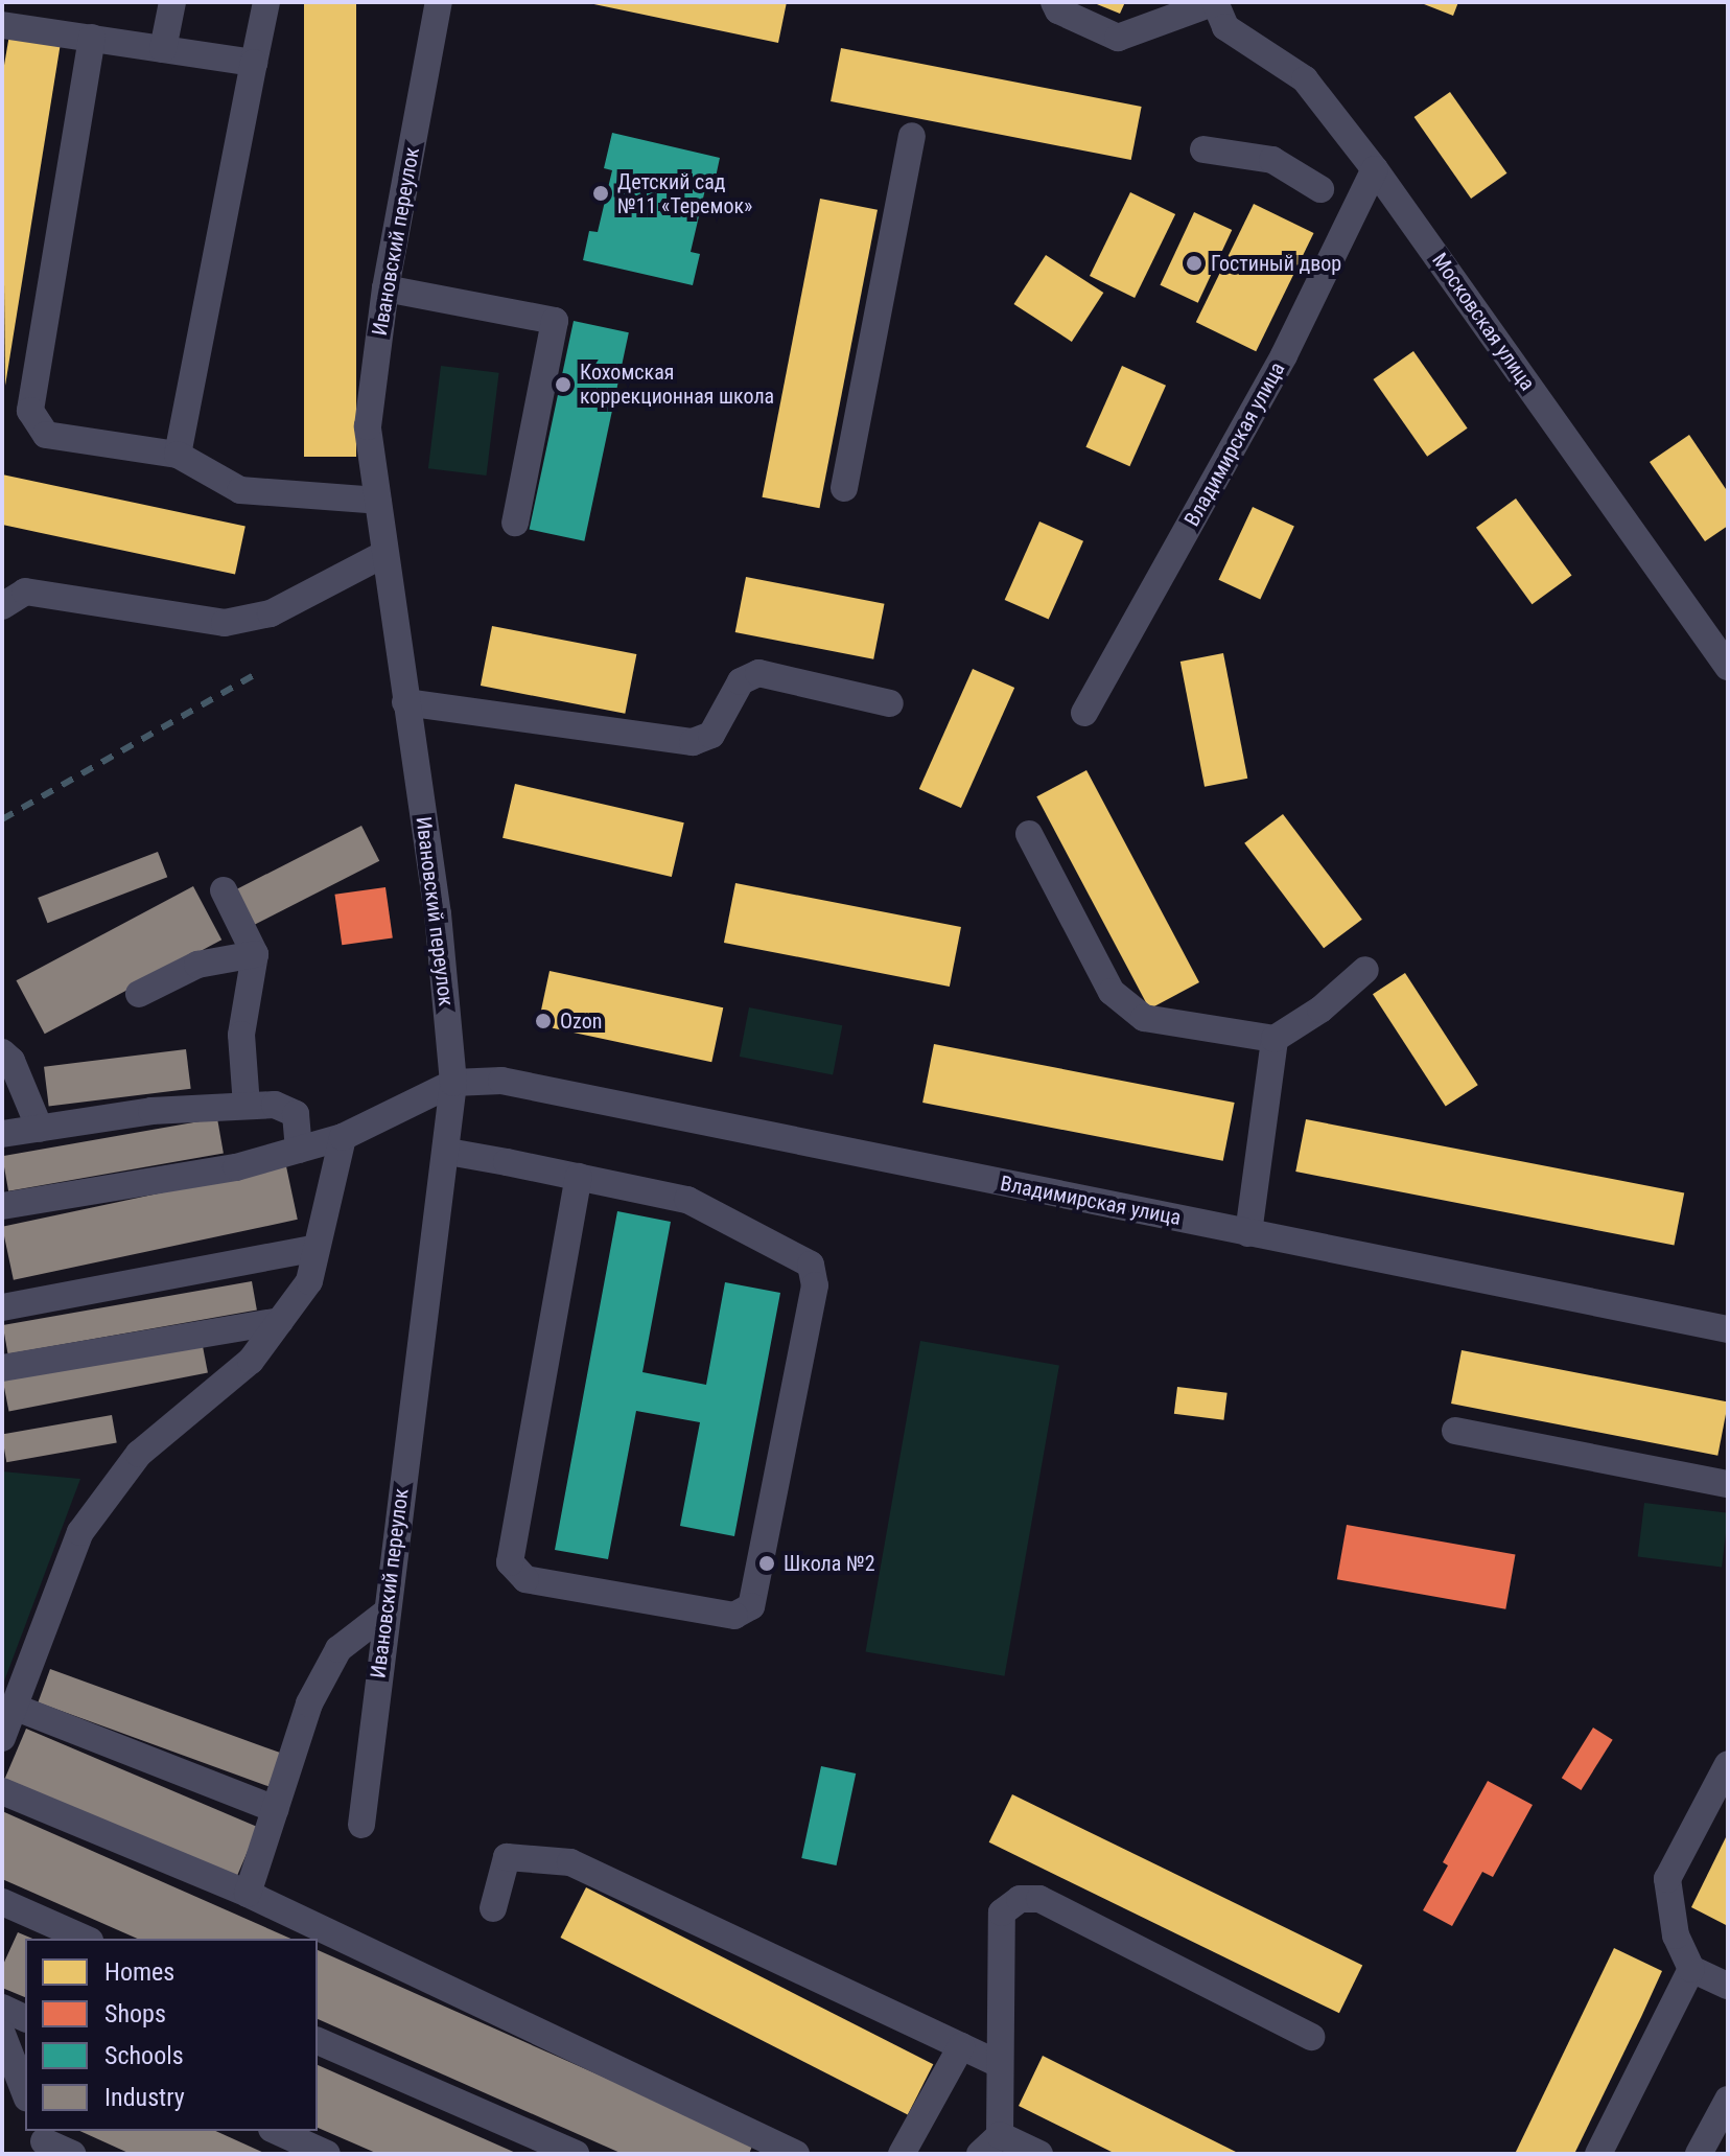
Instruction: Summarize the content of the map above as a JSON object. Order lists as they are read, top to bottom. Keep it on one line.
{"streets":{"street":["Ивановский переулок","Московская улица","Владимирская улица"]},"crossings":[["Ивановский переулок","Владимирская улица"],["Московская улица","Владимирская улица"]],"places":["Детский сад №11 «Теремок»","Гостиный двор","Кохомская коррекционная школа","Ozon","Школа №2"],"legend":["Homes","Shops","Schools","Industry"]}
